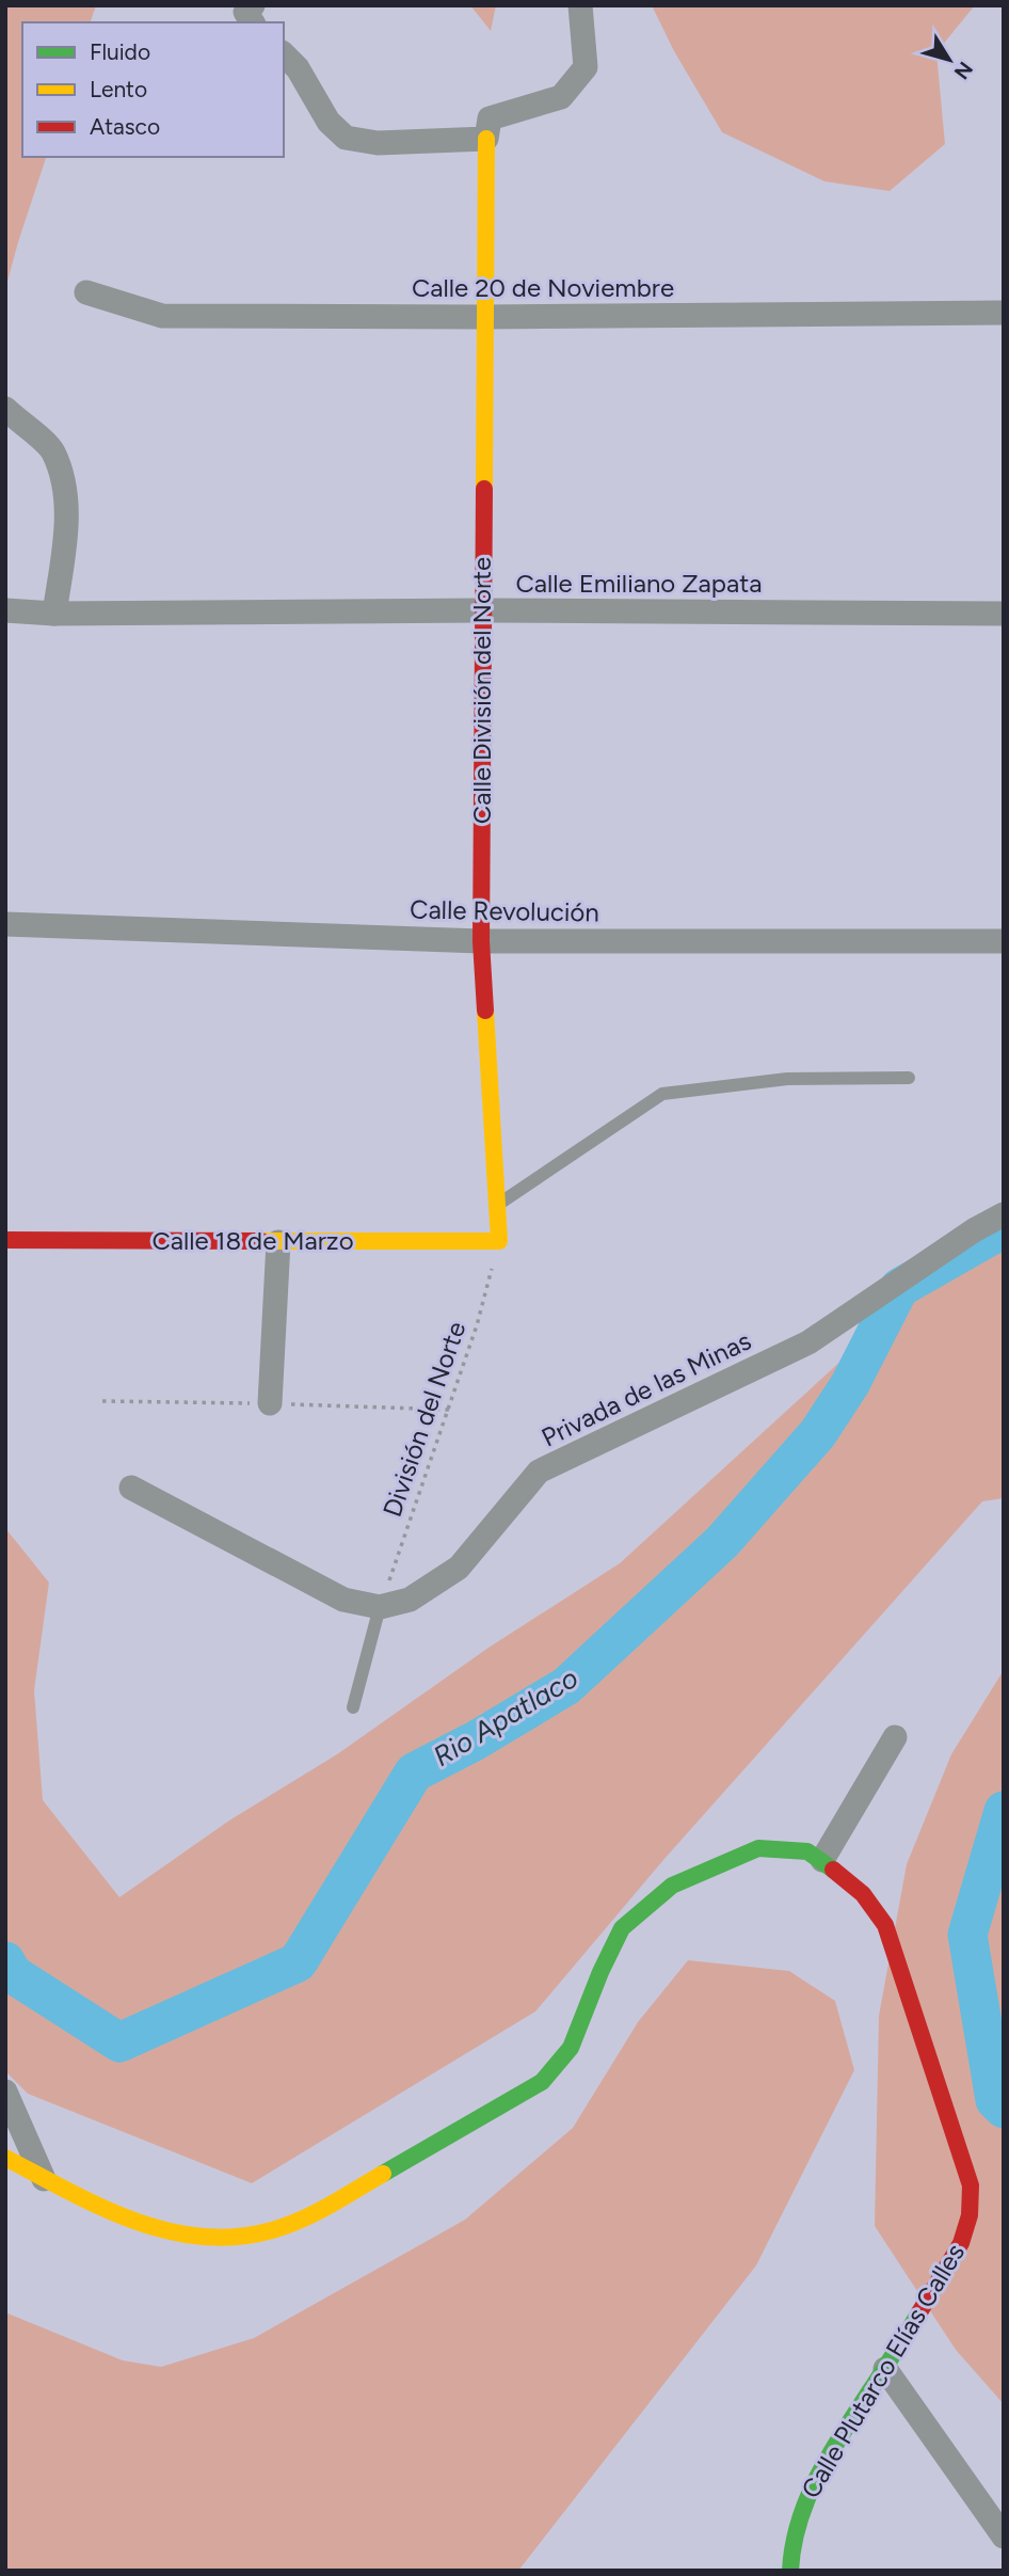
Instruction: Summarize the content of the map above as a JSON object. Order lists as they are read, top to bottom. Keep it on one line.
{"streets":{"street":["Calle 20 de Noviembre","Calle Emiliano Zapata","Calle División del Norte","Calle Revolución","Calle 18 de Marzo","Privada de las Minas","Calle Plutarco Elías Calles"],"path":["División del Norte"]},"crossings":[["Calle 20 de Noviembre","Calle División del Norte"],["Calle Emiliano Zapata","Calle División del Norte"],["Calle División del Norte","Calle Revolución"],["Calle División del Norte","Calle 18 de Marzo"],["Calle División del Norte","División del Norte"],["Calle 18 de Marzo","División del Norte"],["Privada de las Minas","División del Norte"]],"water":["Rio Apatlaco"],"legend":["Fluido","Lento","Atasco"],"north":"bottom right"}
